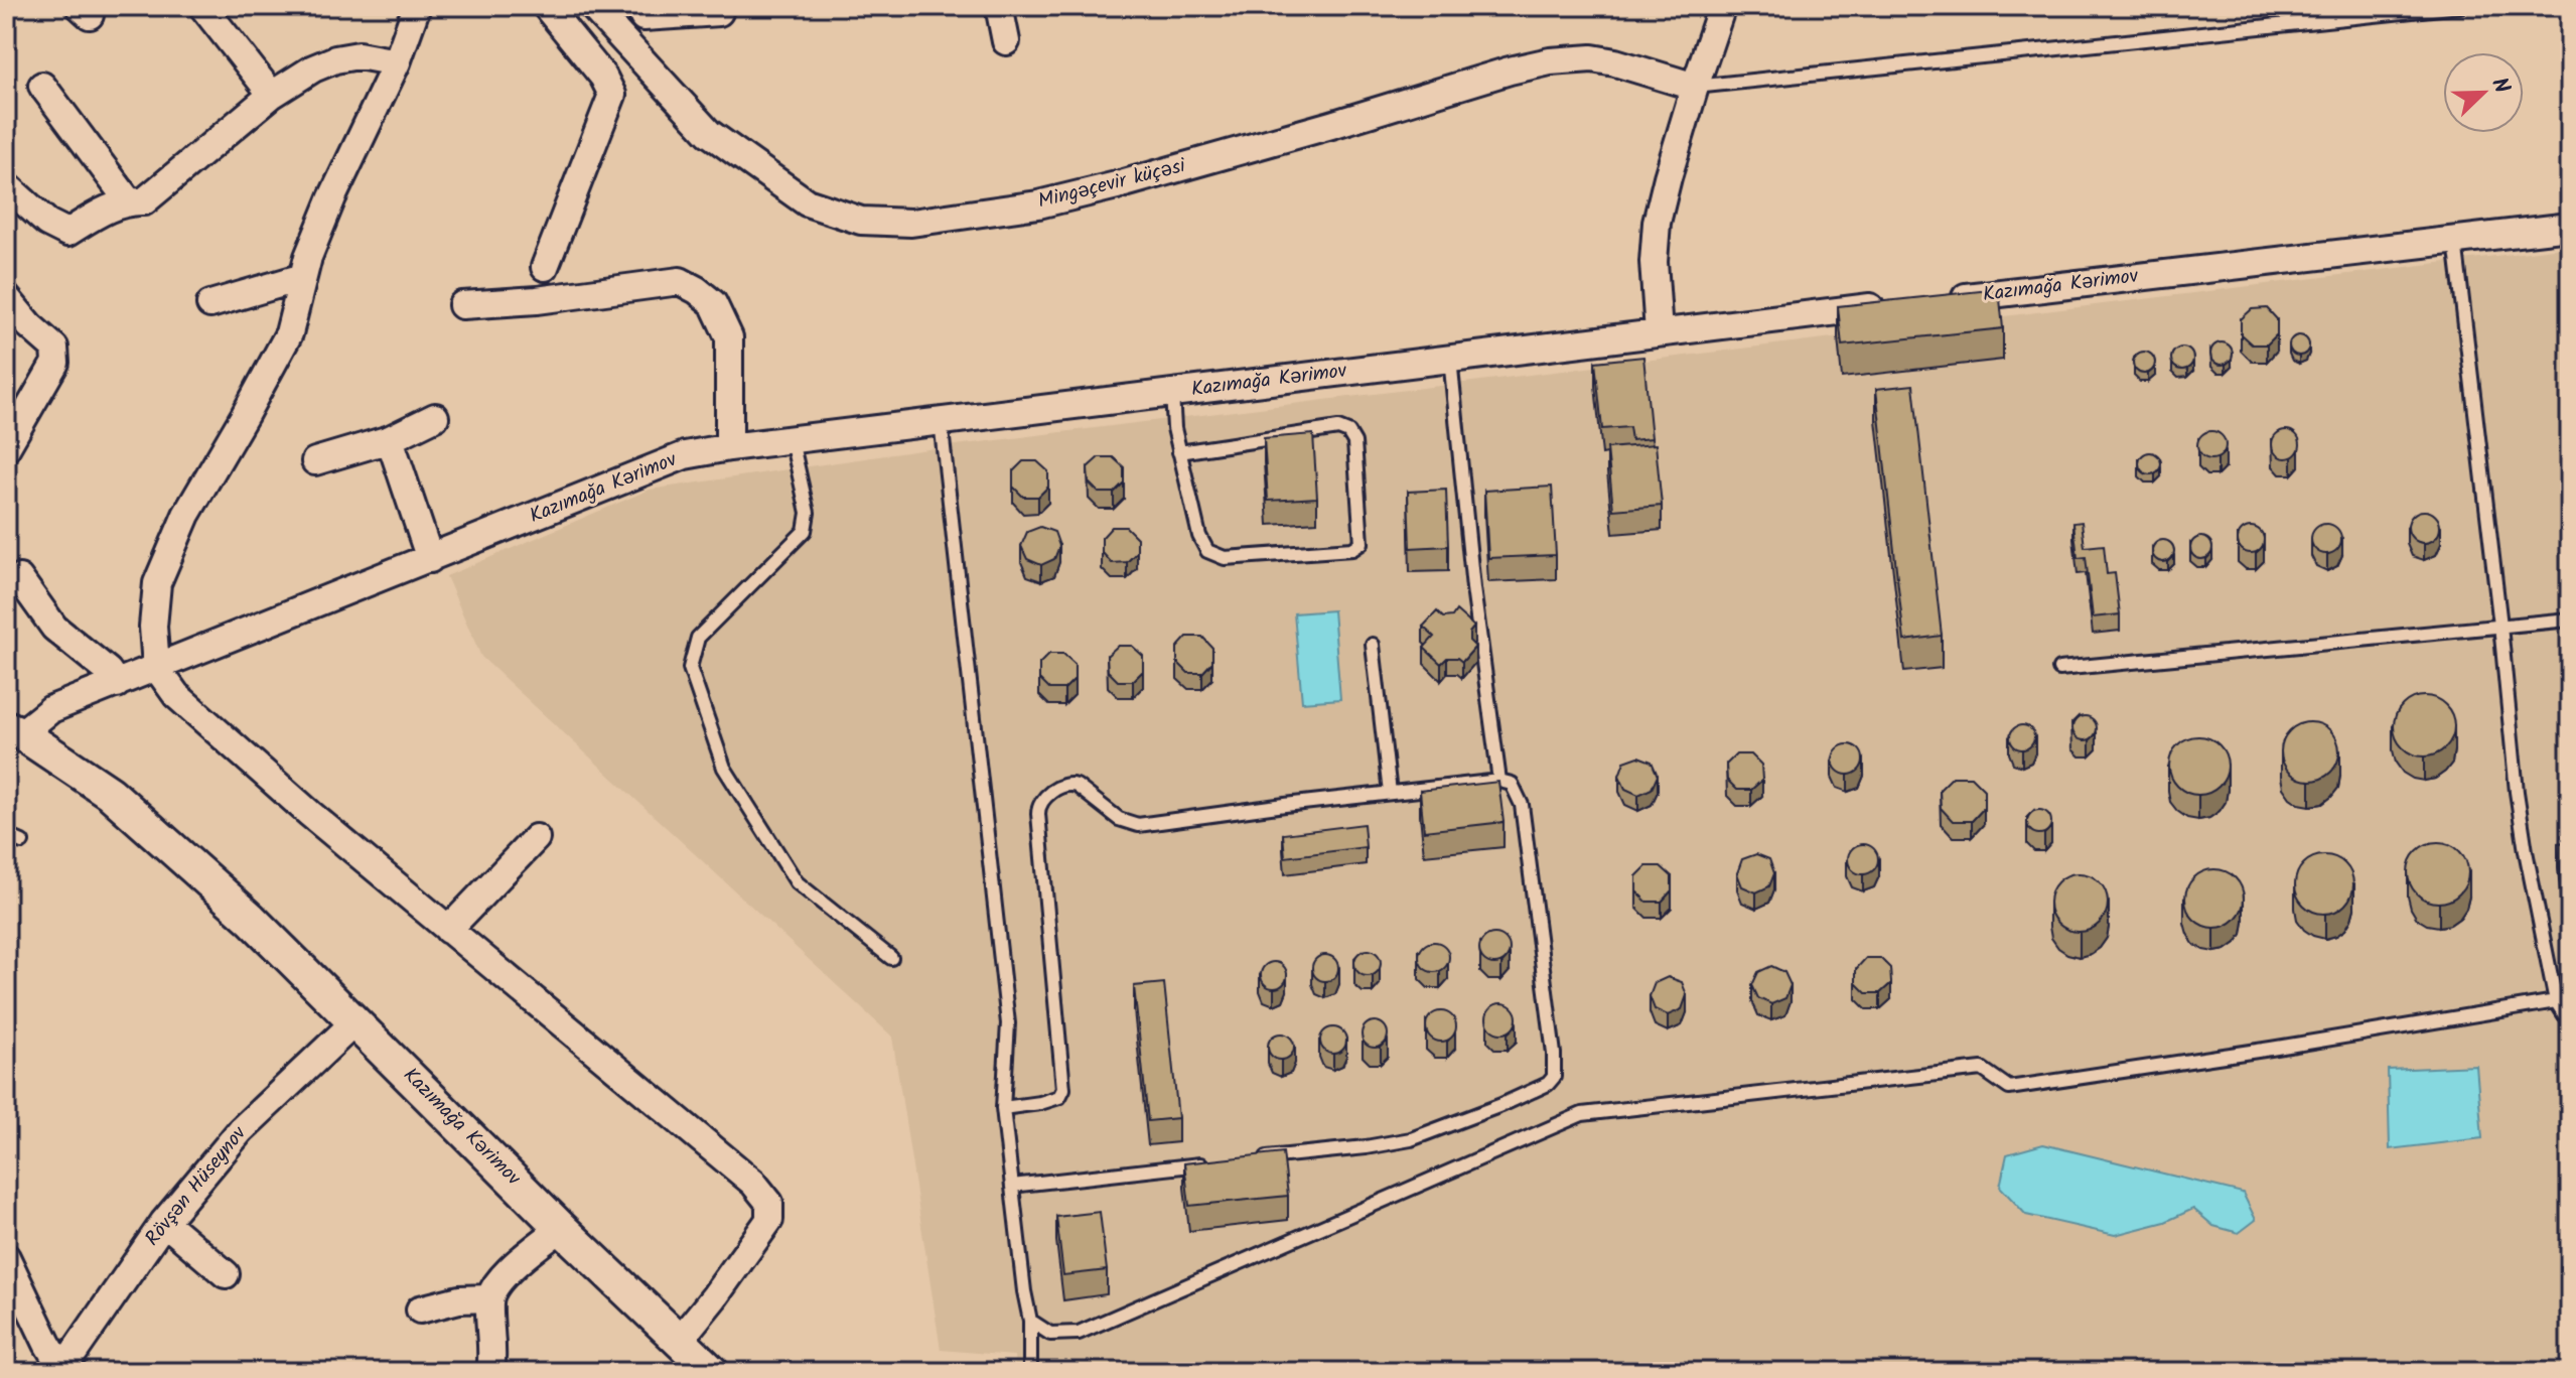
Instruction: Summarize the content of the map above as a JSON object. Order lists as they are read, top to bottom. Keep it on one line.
{"streets":{"street":["Mingəçevir küçəsi","Kazımağa Kərimov","Rövşən Hüseynov"]},"crossings":[["Kazımağa Kərimov","Rövşən Hüseynov"]],"north":"top right"}
